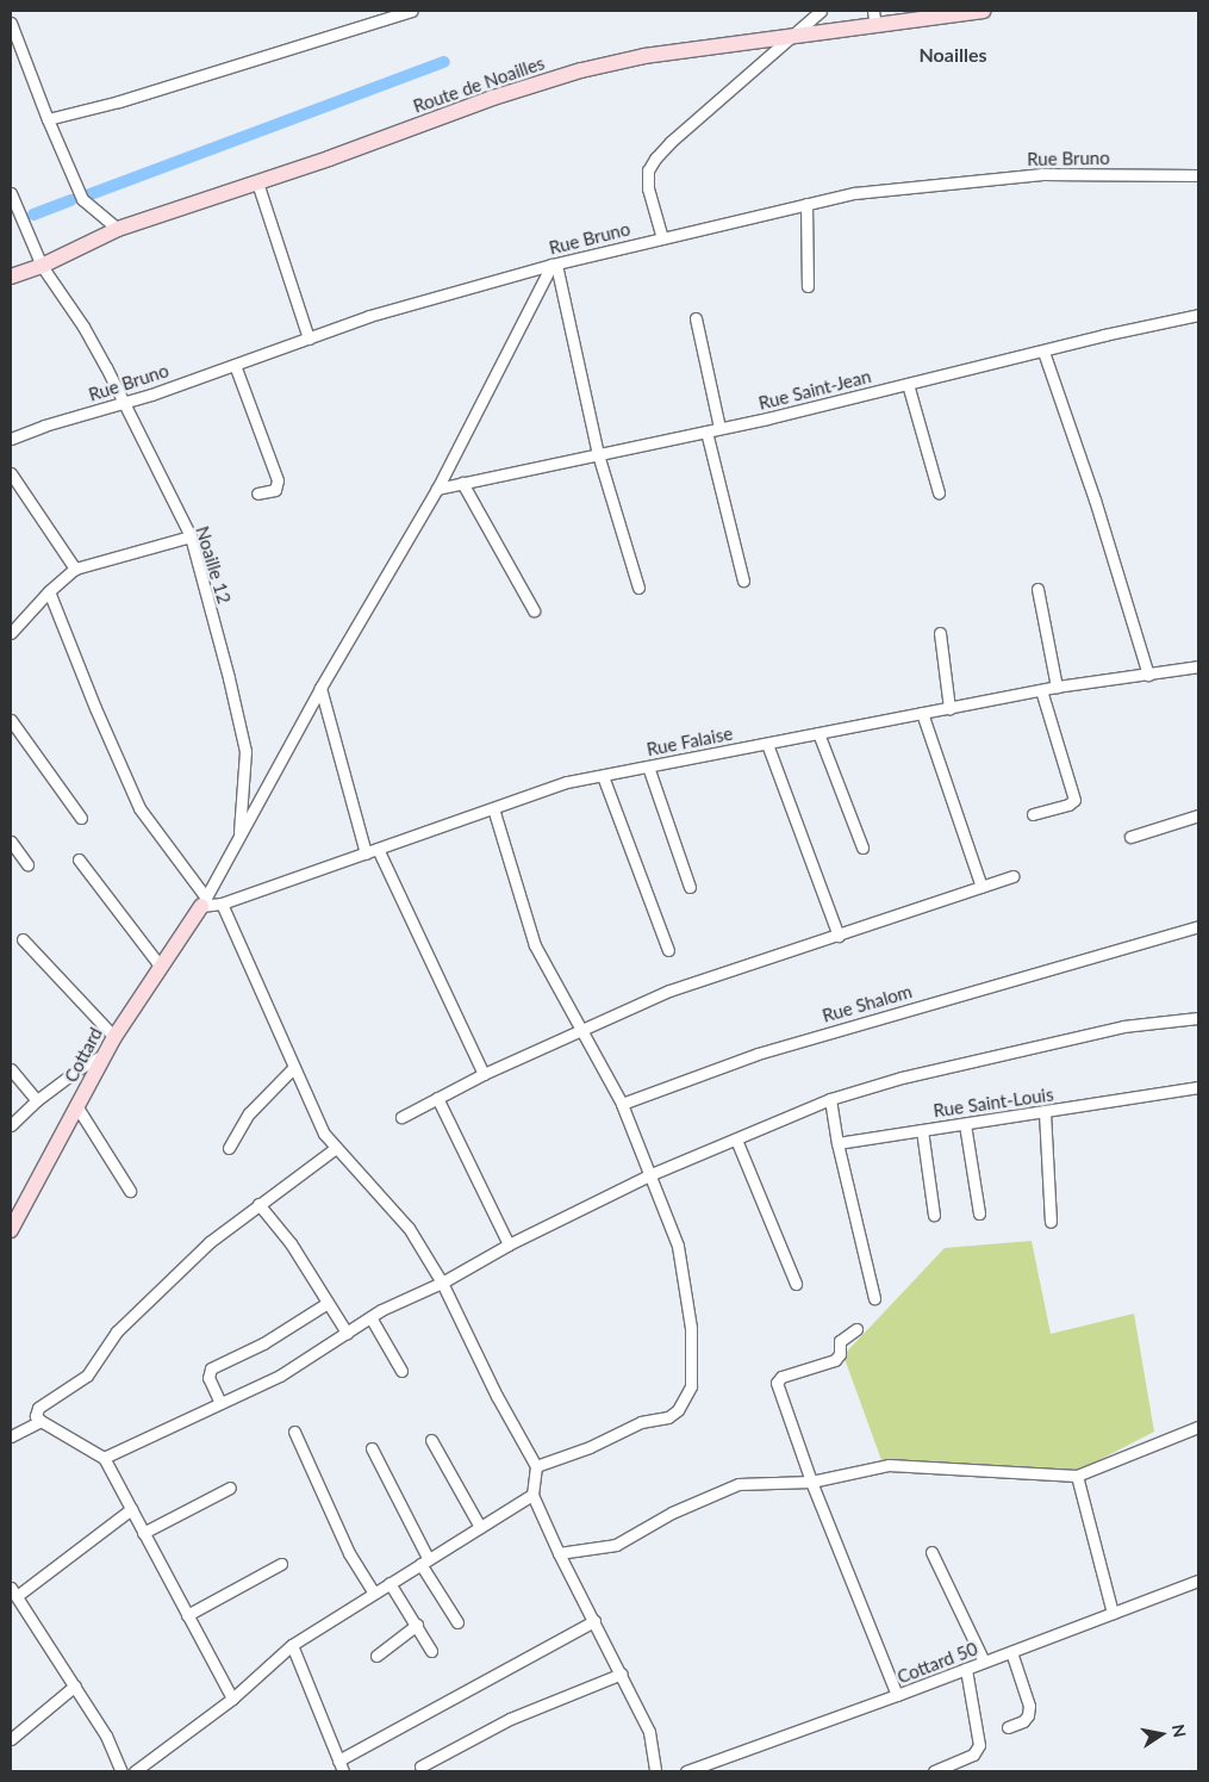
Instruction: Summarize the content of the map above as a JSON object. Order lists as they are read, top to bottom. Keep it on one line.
{"streets":{"street":["Route de Noailles","Rue Bruno","Rue Saint-Jean","Noaille 12","Rue Falaise","Rue Shalom","Cottard","Rue Saint-Louis","Cottard 50"]},"crossings":[["Route de Noailles","Noaille 12"],["Rue Bruno","Noaille 12"],["Rue Falaise","Cottard"]],"districts":["Noailles"],"north":"right"}
